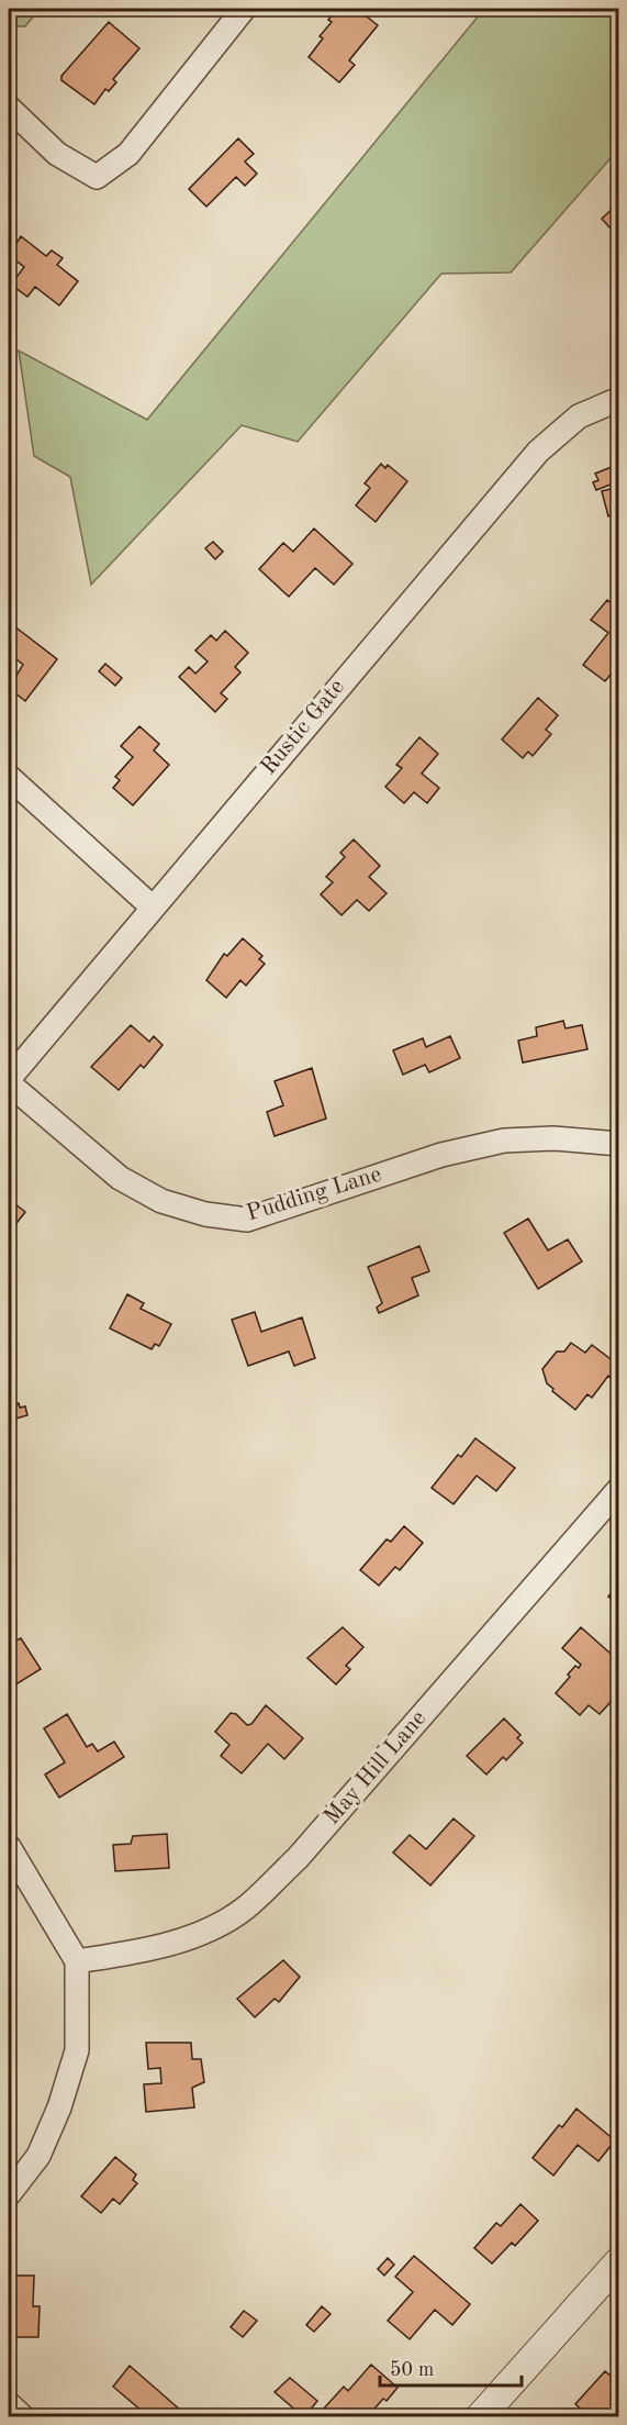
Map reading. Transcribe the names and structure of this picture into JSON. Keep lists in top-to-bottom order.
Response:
{
  "streets": {
    "street": ["Rustic Gate", "Pudding Lane", "May Hill Lane"]
  },
  "crossings": [
    ["Rustic Gate", "Pudding Lane"]
  ],
  "scale_bar": "50 m"
}
